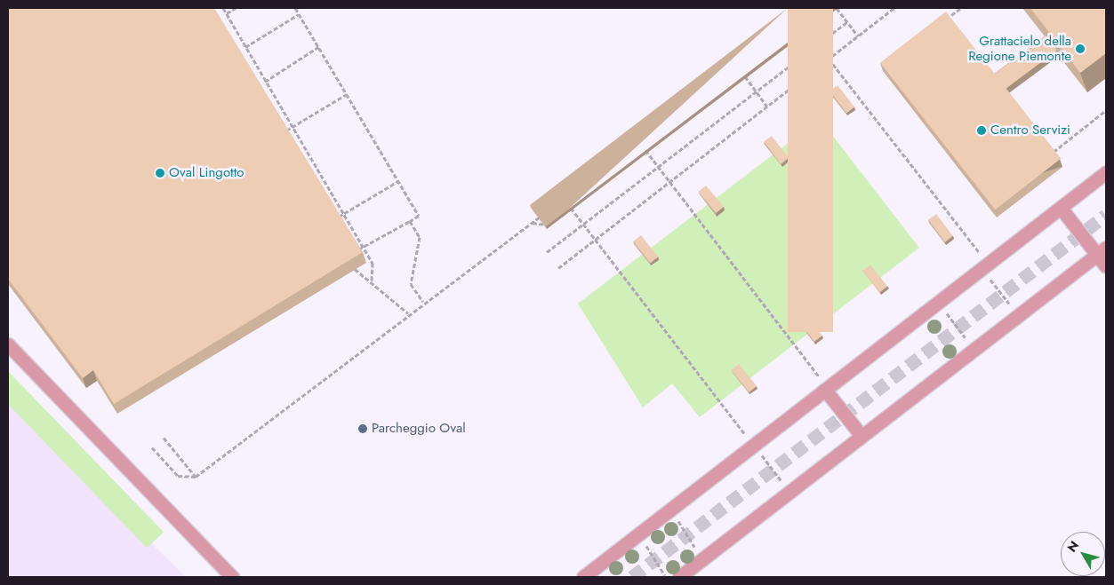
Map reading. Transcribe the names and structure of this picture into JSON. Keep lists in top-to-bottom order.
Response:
{
  "places": [
    "Grattacielo della Regione Piemonte",
    "Centro Servizi",
    "Oval Lingotto",
    "Parcheggio Oval"
  ],
  "north": "top left"
}
